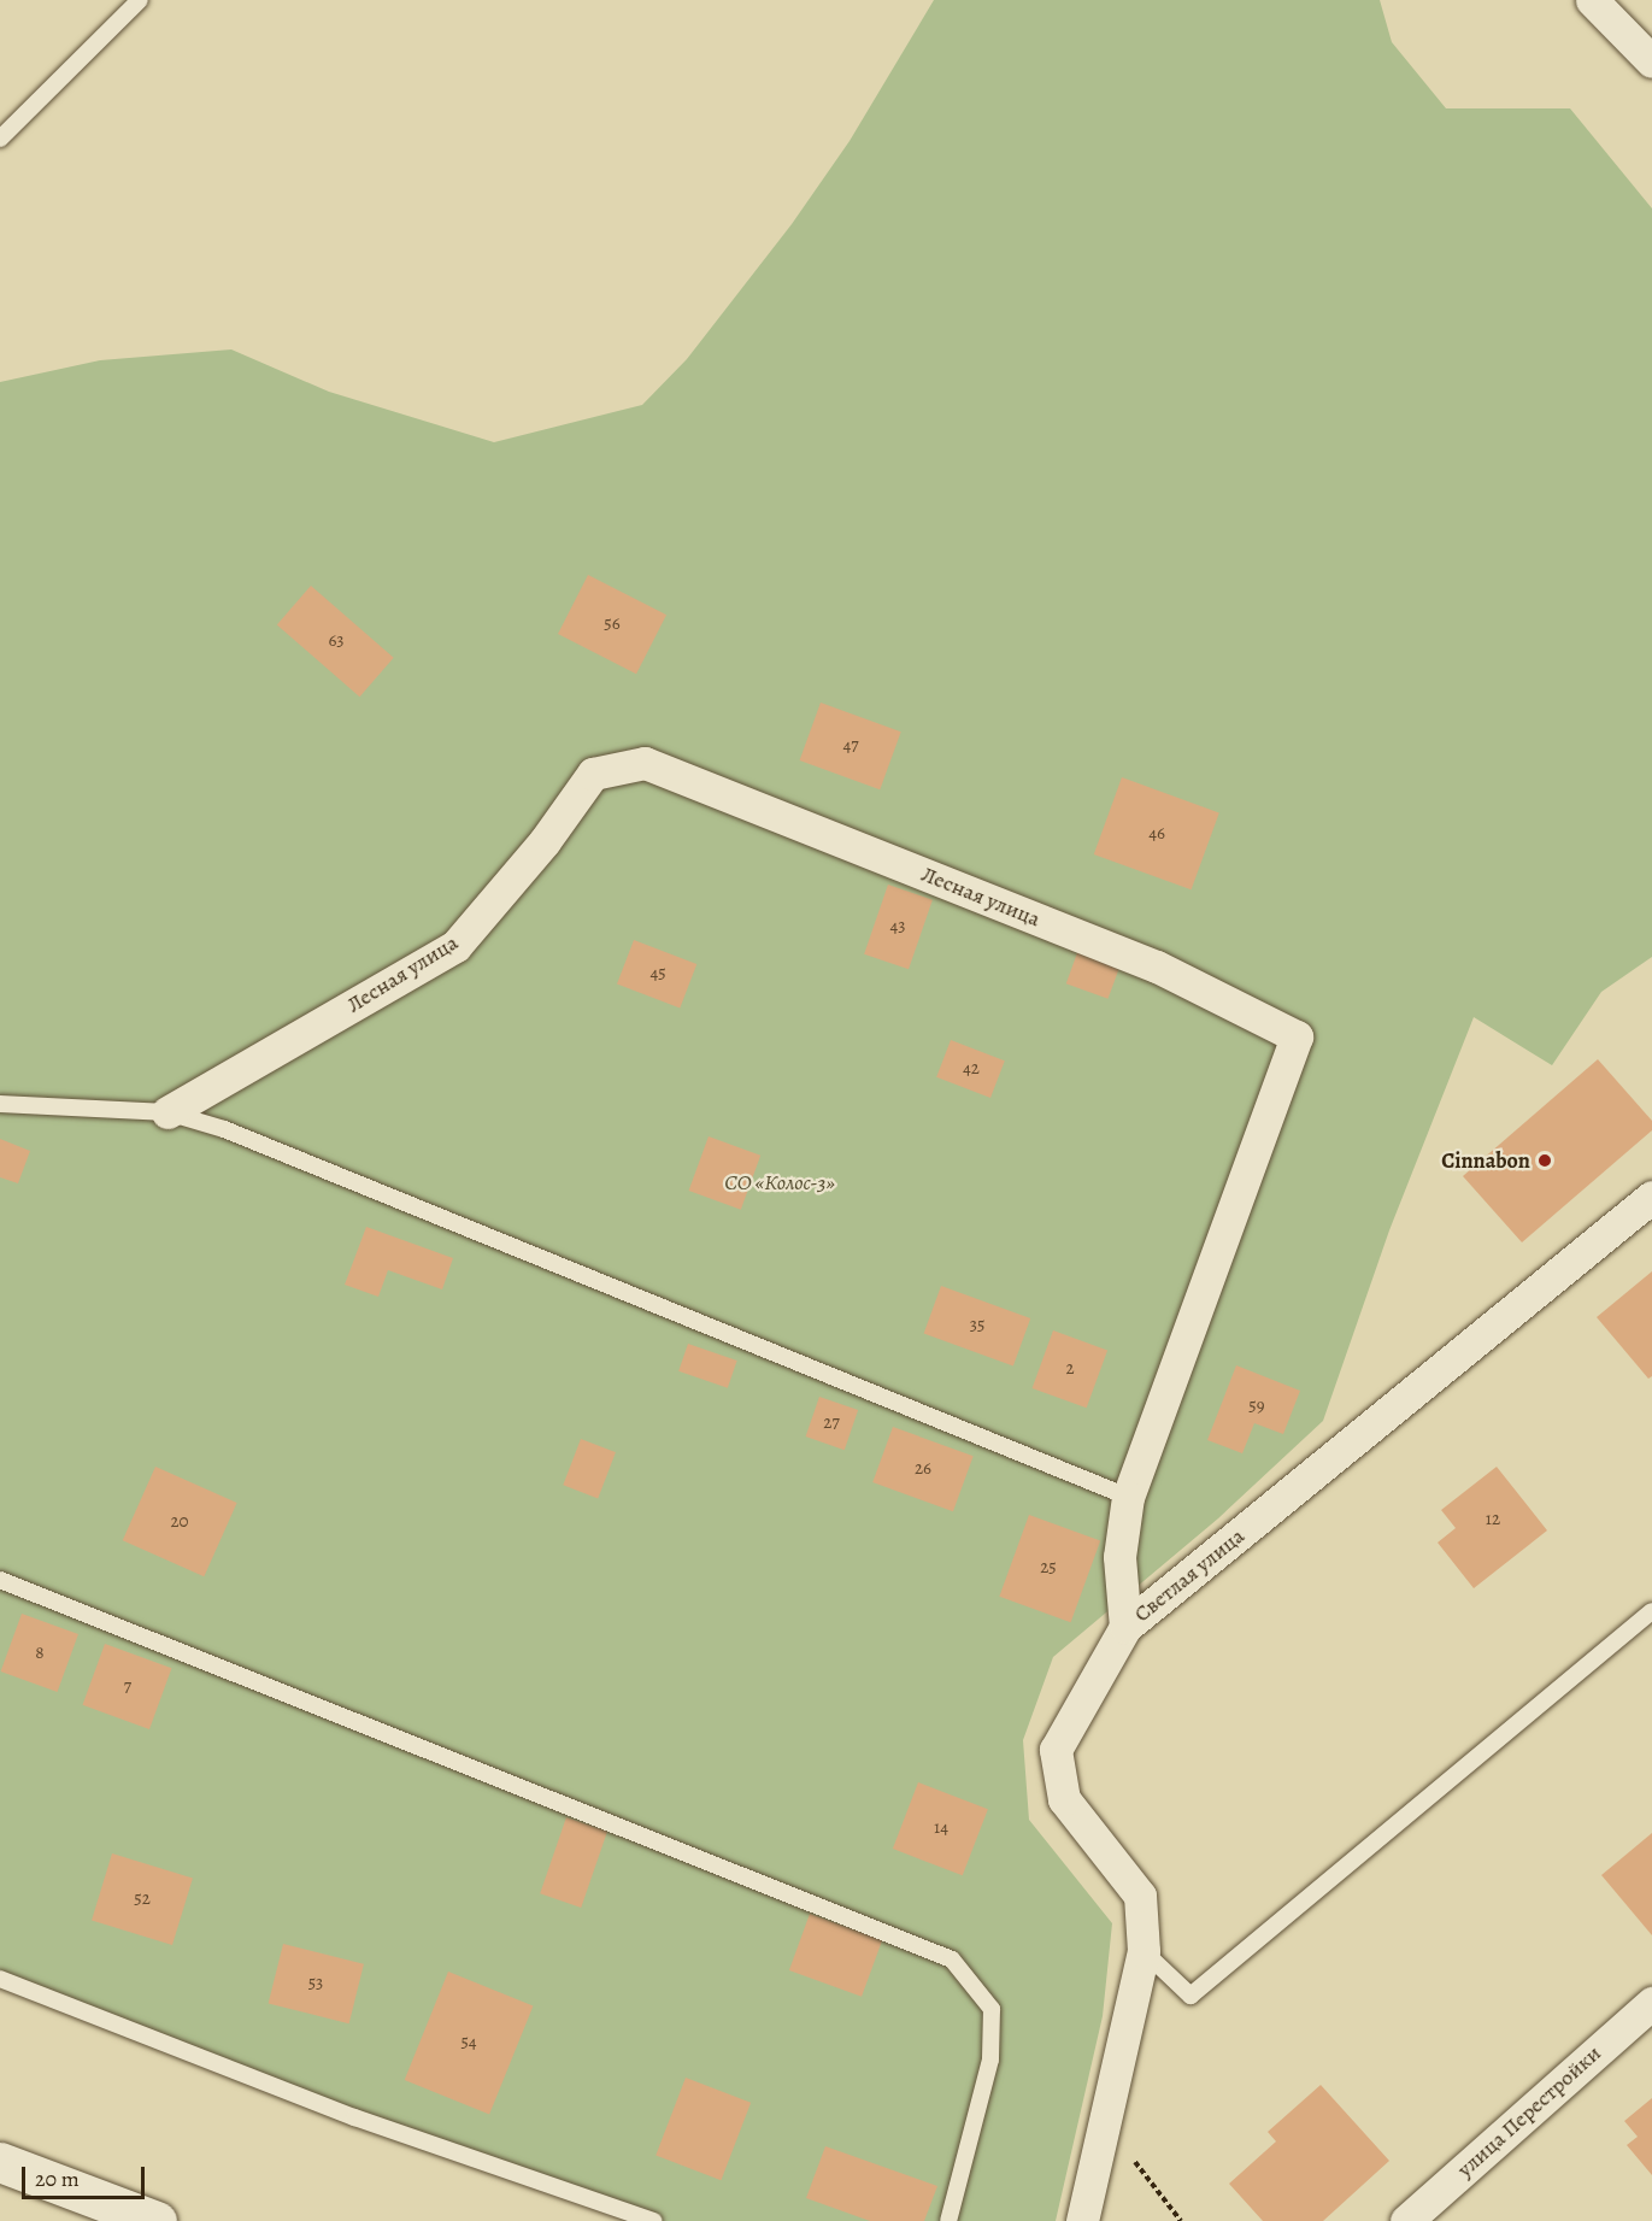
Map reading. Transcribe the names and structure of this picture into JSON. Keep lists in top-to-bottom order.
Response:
{
  "streets": {
    "street": ["Лесная улица", "Светлая улица", "улица Перестройки"]
  },
  "crossings": [
    ["Лесная улица", "Светлая улица"]
  ],
  "parks": ["СО «Колос-3»"],
  "places": ["Cinnabon"],
  "house_numbers": [
    "56",
    "63",
    "47",
    "46",
    "43",
    "45",
    "42",
    "35",
    "2",
    "59",
    "27",
    "26",
    "12",
    "20",
    "25",
    "8",
    "7",
    "14",
    "52",
    "53",
    "54"
  ],
  "scale_bar": "20 m"
}
